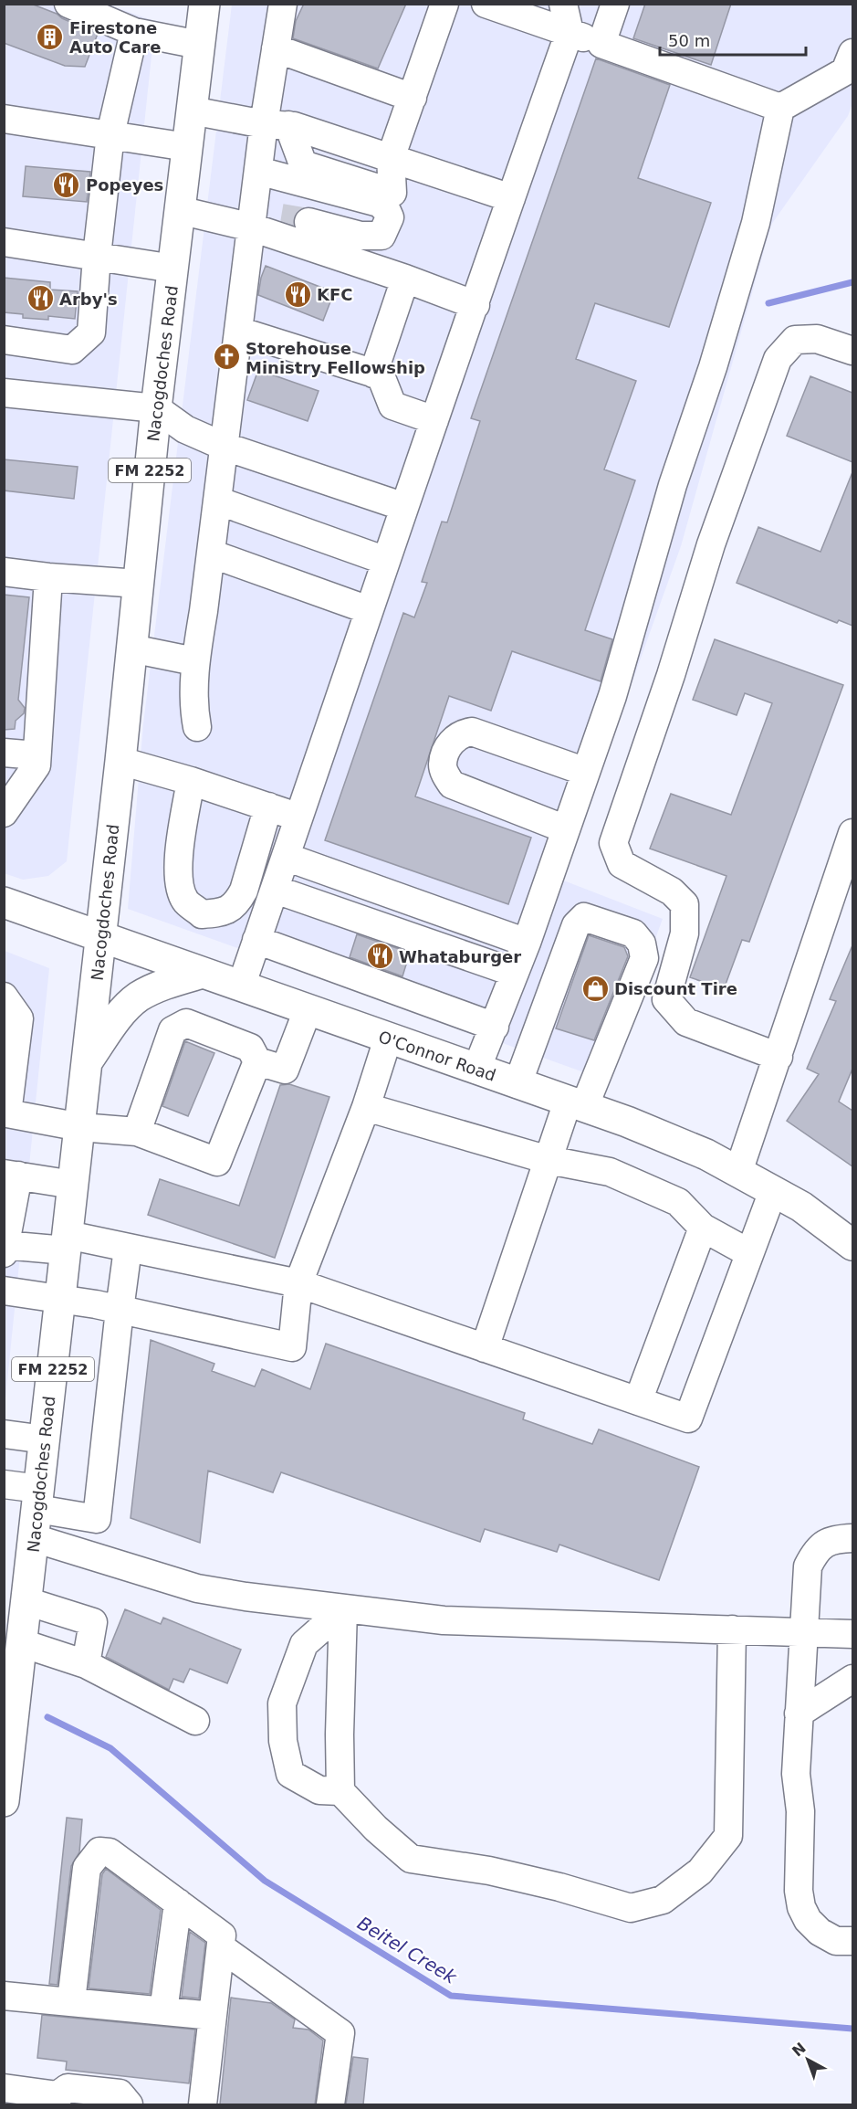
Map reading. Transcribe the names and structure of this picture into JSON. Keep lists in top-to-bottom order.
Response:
{
  "streets": {
    "main road": ["Nacogdoches Road", "FM 2252", "O'Connor Road"]
  },
  "crossings": [
    ["Nacogdoches Road", "O'Connor Road"]
  ],
  "water": ["Beitel Creek"],
  "places": {
    "building": ["Firestone Auto Care"],
    "restaurant": [
      "Popeyes",
      "KFC",
      "Arby's",
      "Whataburger"
    ],
    "church": ["Storehouse Ministry Fellowship"],
    "shop": ["Discount Tire"]
  },
  "scale_bar": "50 m",
  "north": "top left"
}
